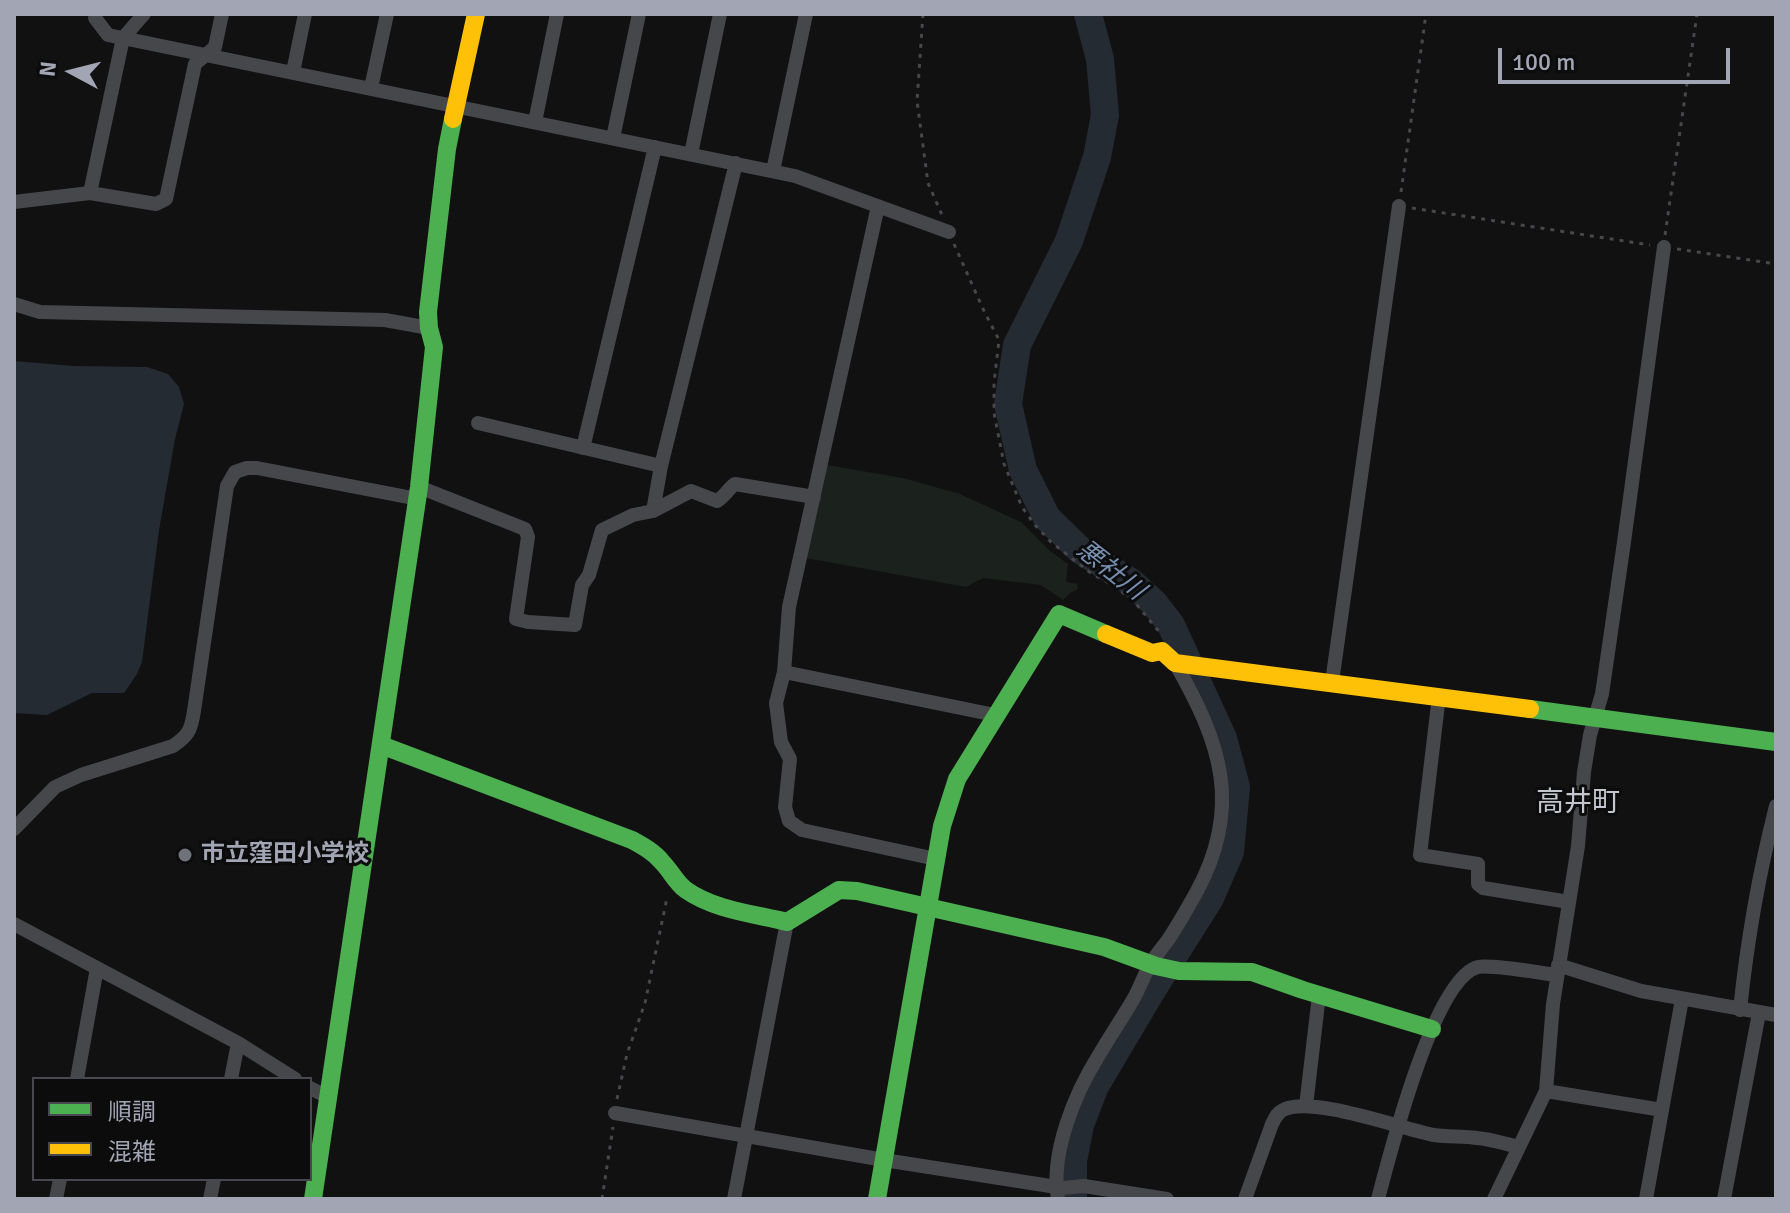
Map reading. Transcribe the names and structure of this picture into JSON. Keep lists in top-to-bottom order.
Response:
{
  "districts": ["高井町"],
  "water": ["悪社川"],
  "places": ["市立窪田小学校"],
  "legend": ["順調", "混雑"],
  "scale_bar": "100 m",
  "north": "left"
}
